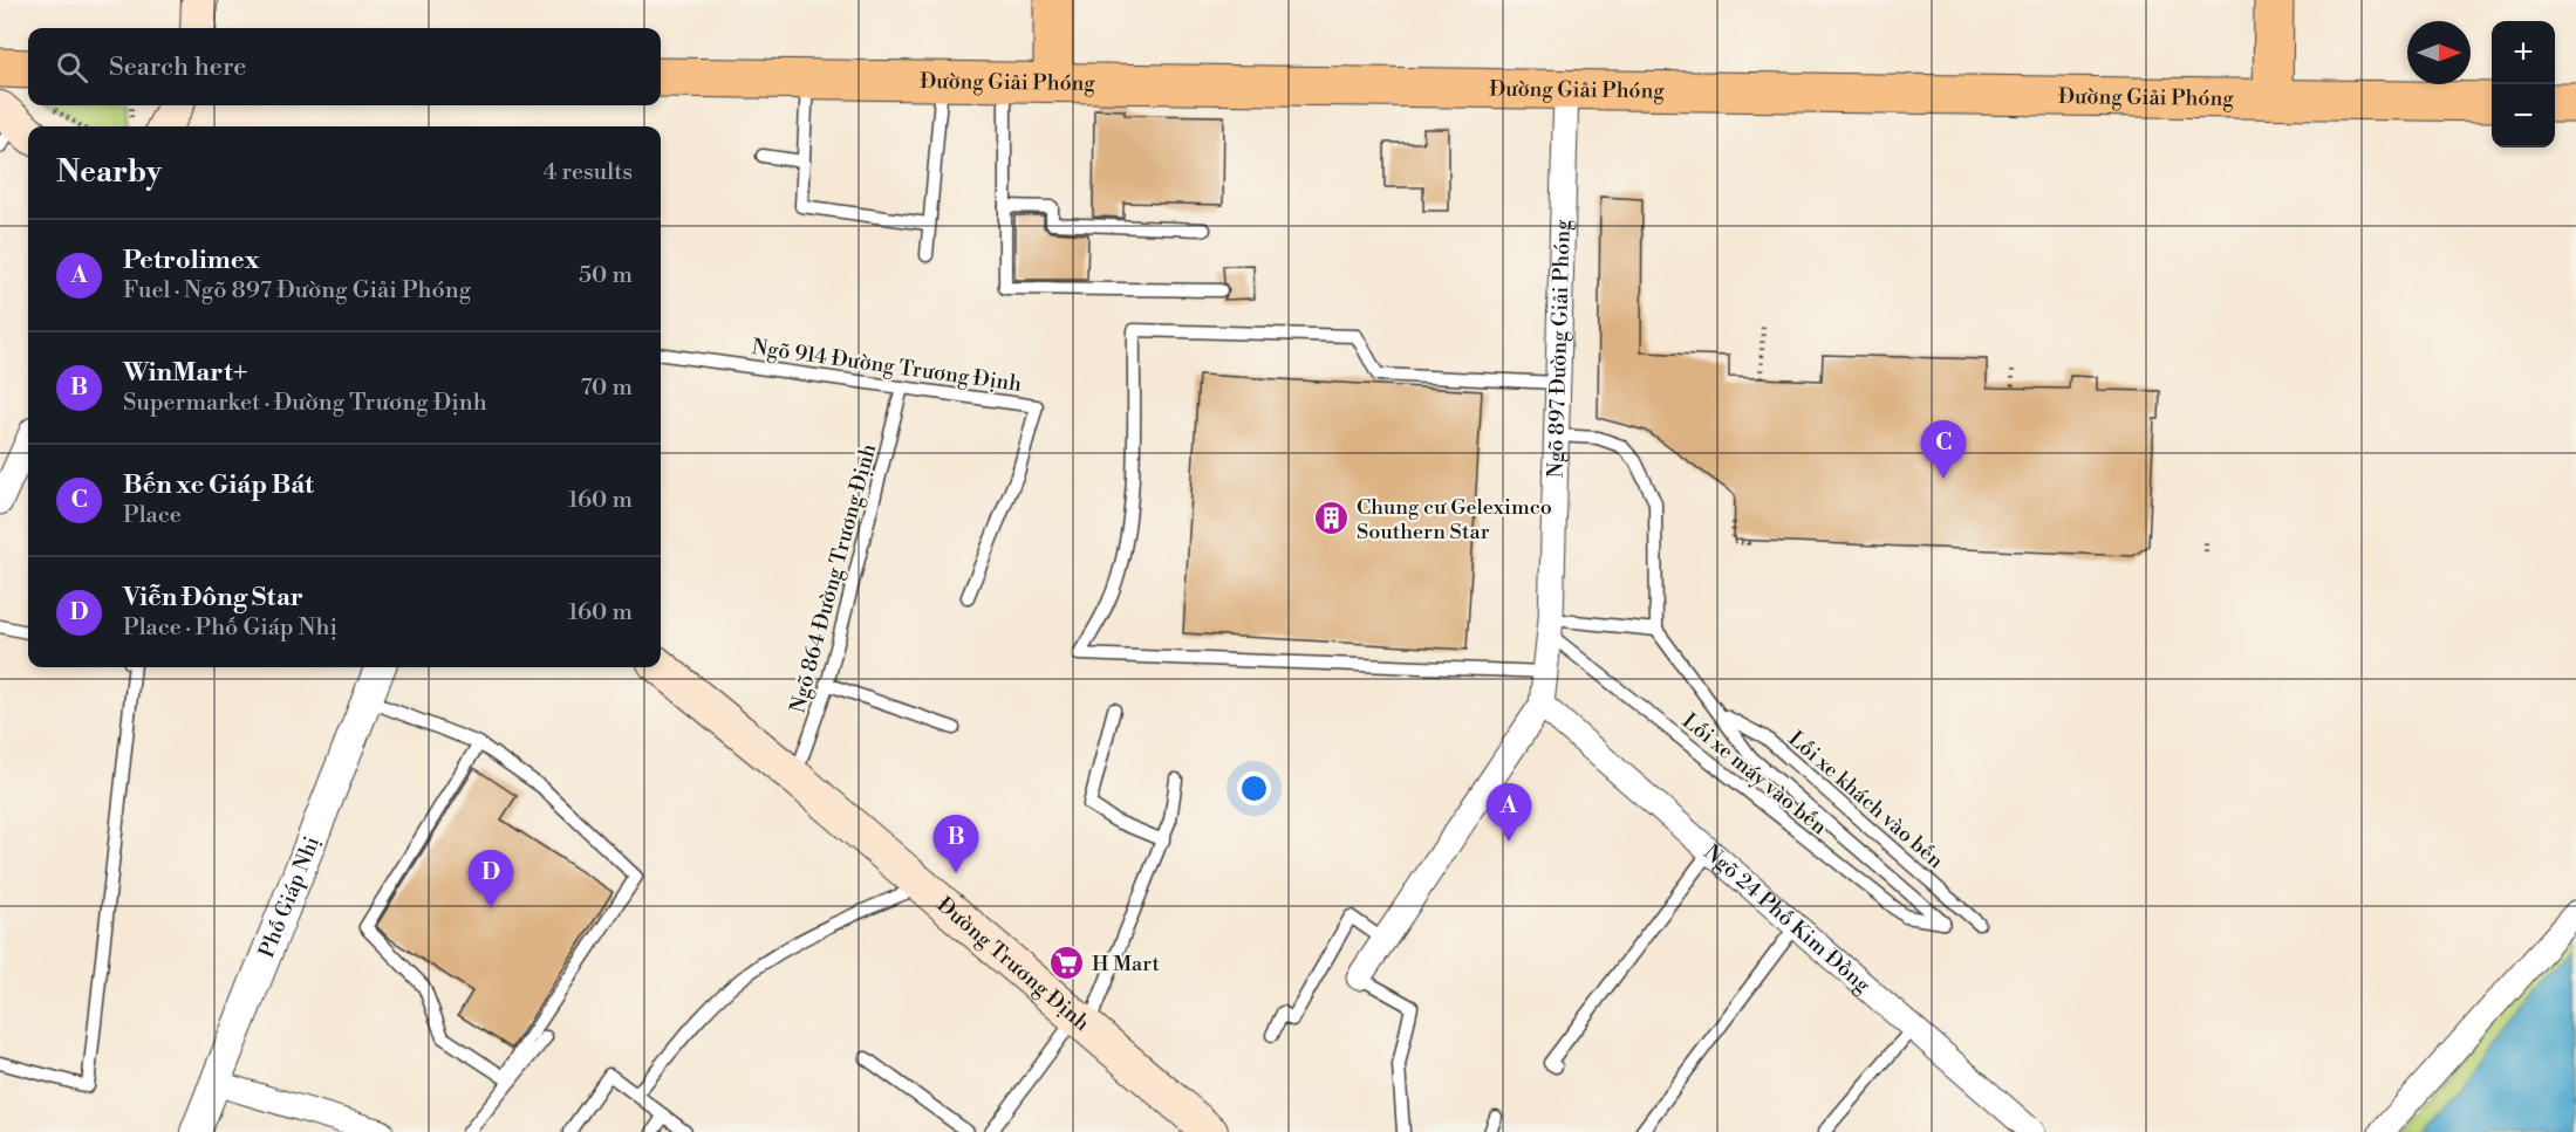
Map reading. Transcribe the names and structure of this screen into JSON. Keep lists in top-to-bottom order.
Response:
{
  "streets": {
    "main road": ["Đường Giải Phóng", "Đường Trương Định"],
    "street": ["Ngõ 897 Đường Giải Phóng", "Phố Giáp Nhị", "Ngõ 24 Phố Kim Đồng"],
    "lane": [
      "Ngõ 914 Đường Trương Định",
      "Ngõ 864 Đường Trương Định",
      "Lối xe máy vào bến",
      "Lối xe khách vào bến"
    ]
  },
  "crossings": [
    ["Đường Giải Phóng", "Ngõ 897 Đường Giải Phóng"],
    ["Ngõ 897 Đường Giải Phóng", "Lối xe máy vào bến"],
    ["Ngõ 897 Đường Giải Phóng", "Ngõ 24 Phố Kim Đồng"],
    ["Ngõ 914 Đường Trương Định", "Ngõ 864 Đường Trương Định"],
    ["Ngõ 864 Đường Trương Định", "Đường Trương Định"],
    ["Lối xe máy vào bến", "Lối xe khách vào bến"]
  ],
  "places": {
    "building": ["Chung cư Geleximco Southern Star"],
    "supermarket": ["H Mart"]
  },
  "north": "right",
  "page": {
    "map_buttons": ["+", "−"],
    "search": "Search here",
    "heading": ["Nearby", "4 results"],
    "list": [
      {
        "mark": "A",
        "name": "Petrolimex",
        "note": "Fuel · Ngõ 897 Đường Giải Phóng",
        "value": "50 m"
      },
      {
        "mark": "B",
        "name": "WinMart+",
        "note": "Supermarket · Đường Trương Định",
        "value": "70 m"
      },
      {
        "mark": "C",
        "name": "Bến xe Giáp Bát",
        "note": "Place",
        "value": "160 m"
      },
      {
        "mark": "D",
        "name": "Viễn Đông Star",
        "note": "Place · Phố Giáp Nhị",
        "value": "160 m"
      }
    ],
    "pins": [
      "C",
      "A",
      "B",
      "D"
    ]
  }
}
